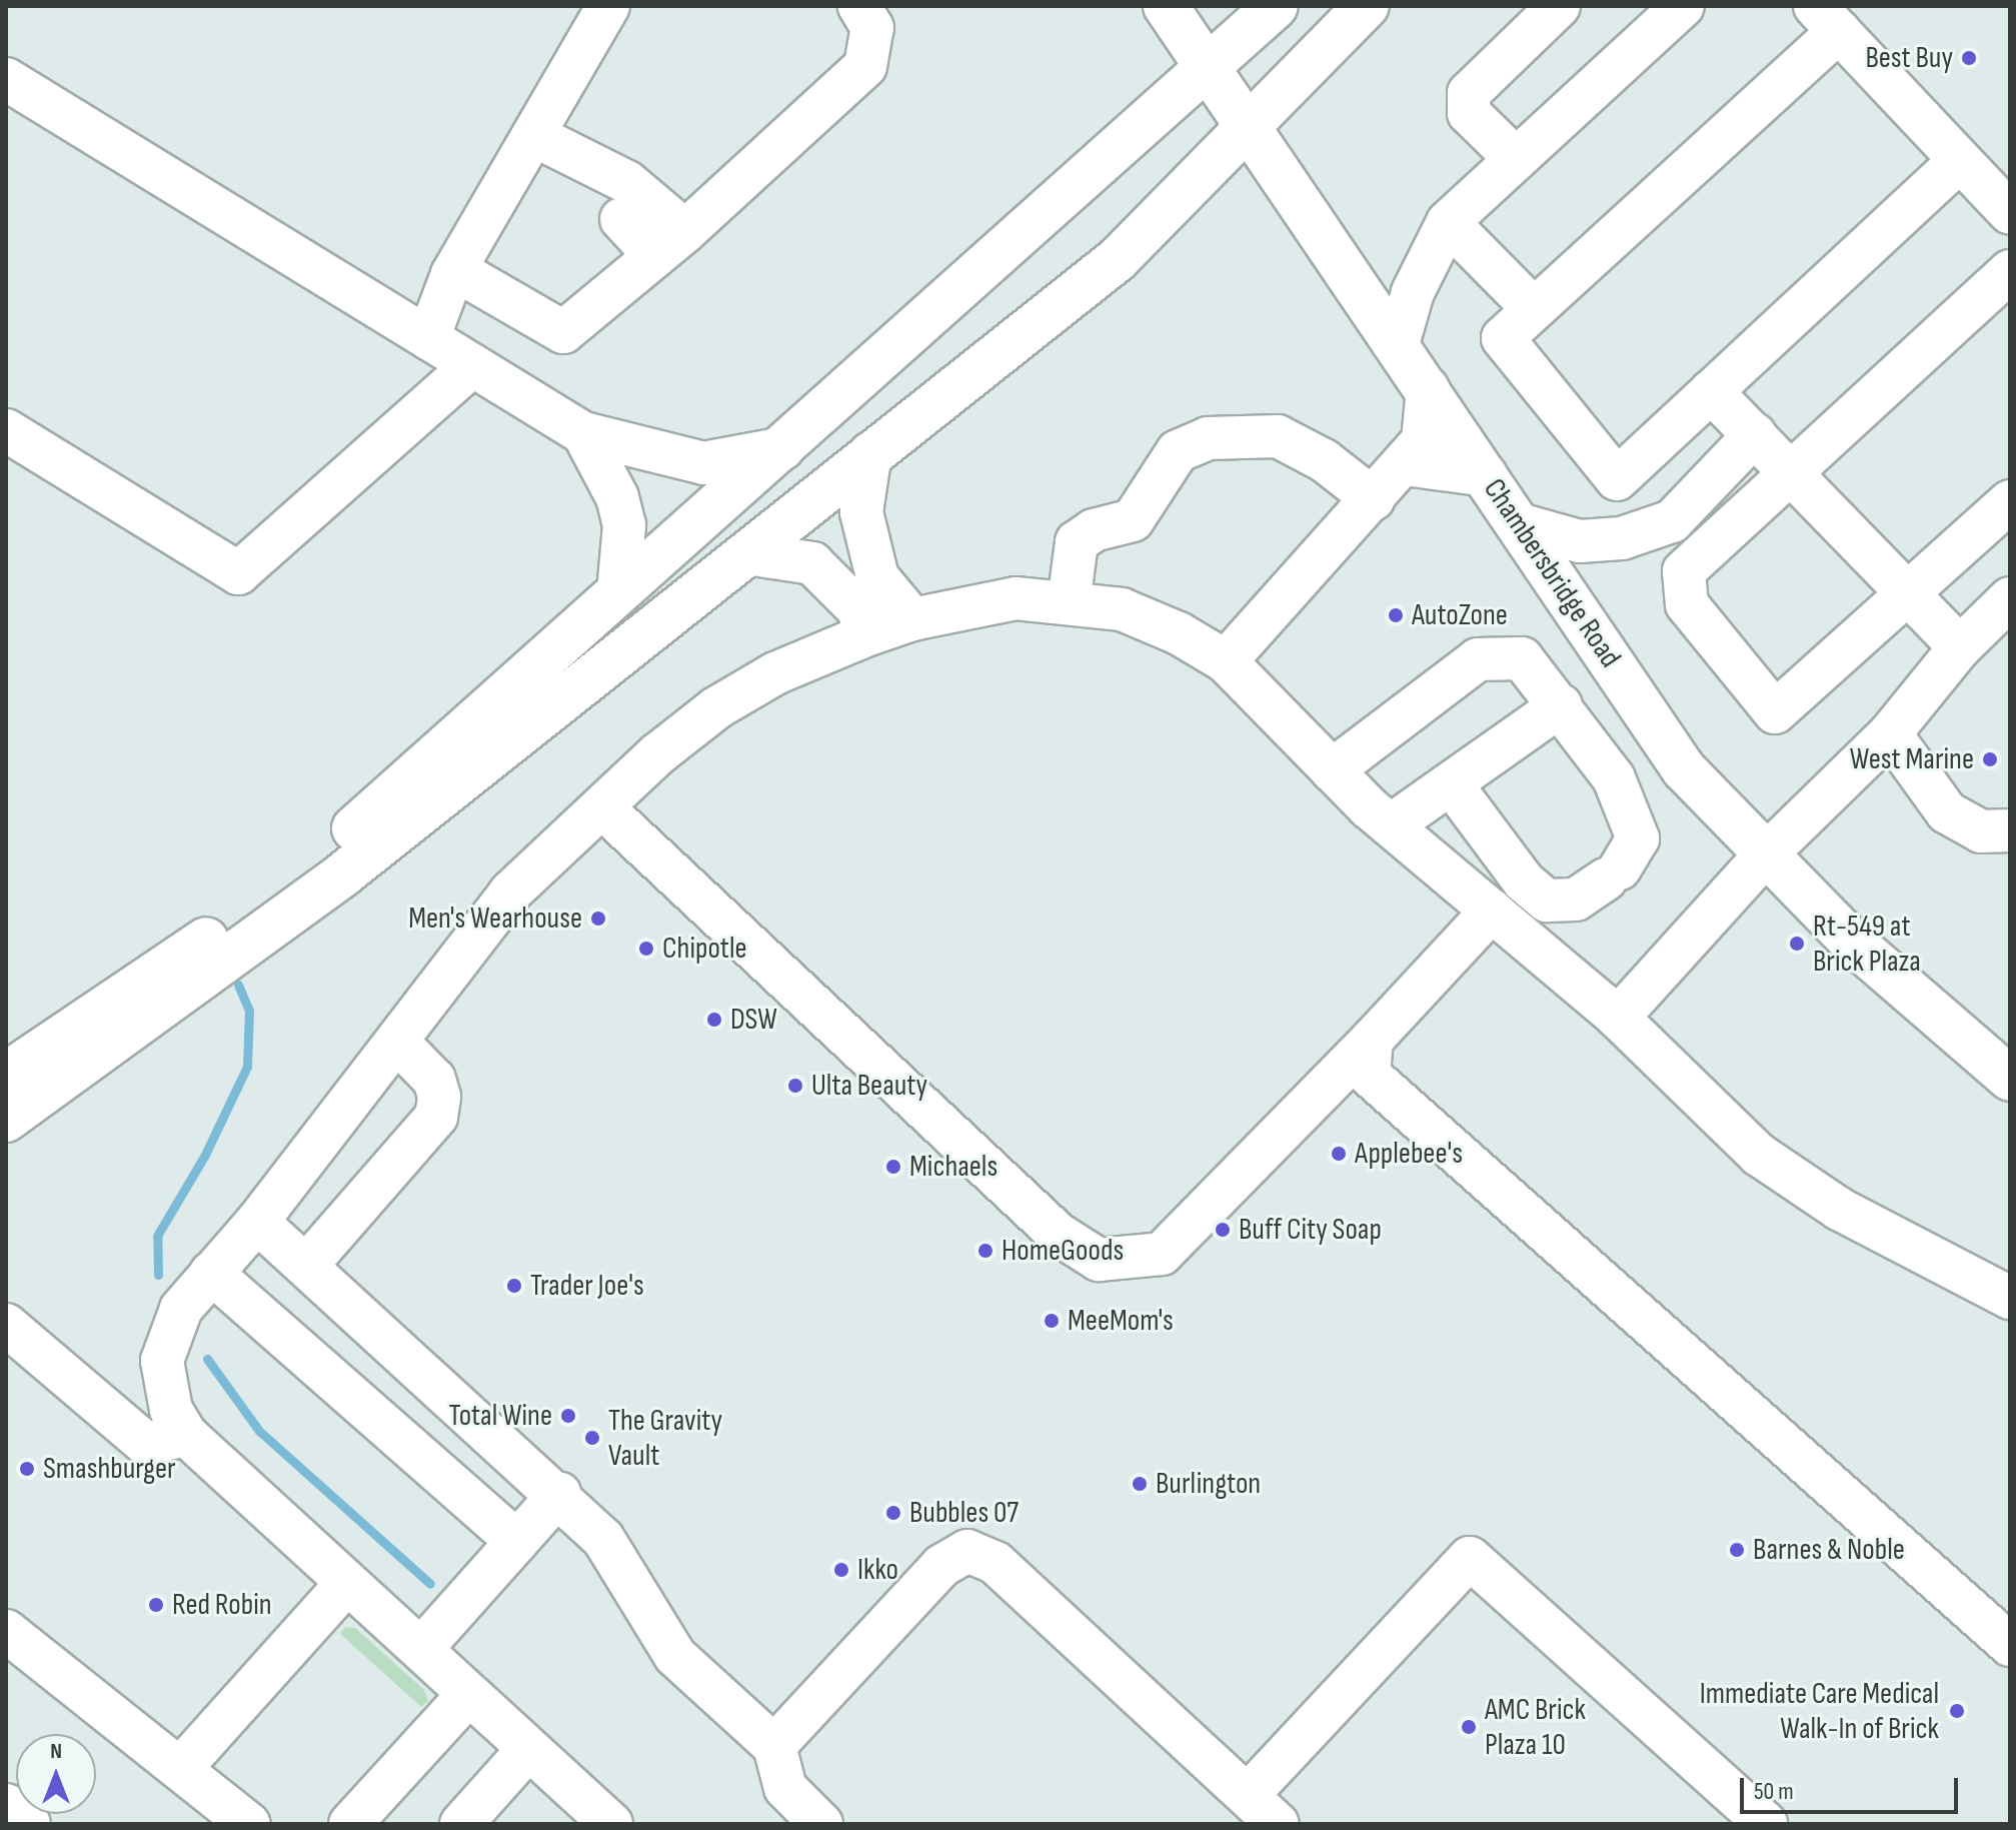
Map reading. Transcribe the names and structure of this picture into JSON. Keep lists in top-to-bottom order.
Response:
{
  "streets": {
    "main road": ["Chambersbridge Road"]
  },
  "places": [
    "Best Buy",
    "AutoZone",
    "West Marine",
    "Men's Wearhouse",
    "Rt-549 at Brick Plaza",
    "Chipotle",
    "DSW",
    "Ulta Beauty",
    "Applebee's",
    "Michaels",
    "Buff City Soap",
    "HomeGoods",
    "Trader Joe's",
    "MeeMom's",
    "Total Wine",
    "The Gravity Vault",
    "Smashburger",
    "Burlington",
    "Bubbles 07",
    "Barnes & Noble",
    "Ikko",
    "Red Robin",
    "Immediate Care Medical Walk-In of Brick",
    "AMC Brick Plaza 10"
  ],
  "scale_bar": "50 m",
  "north": "top"
}
